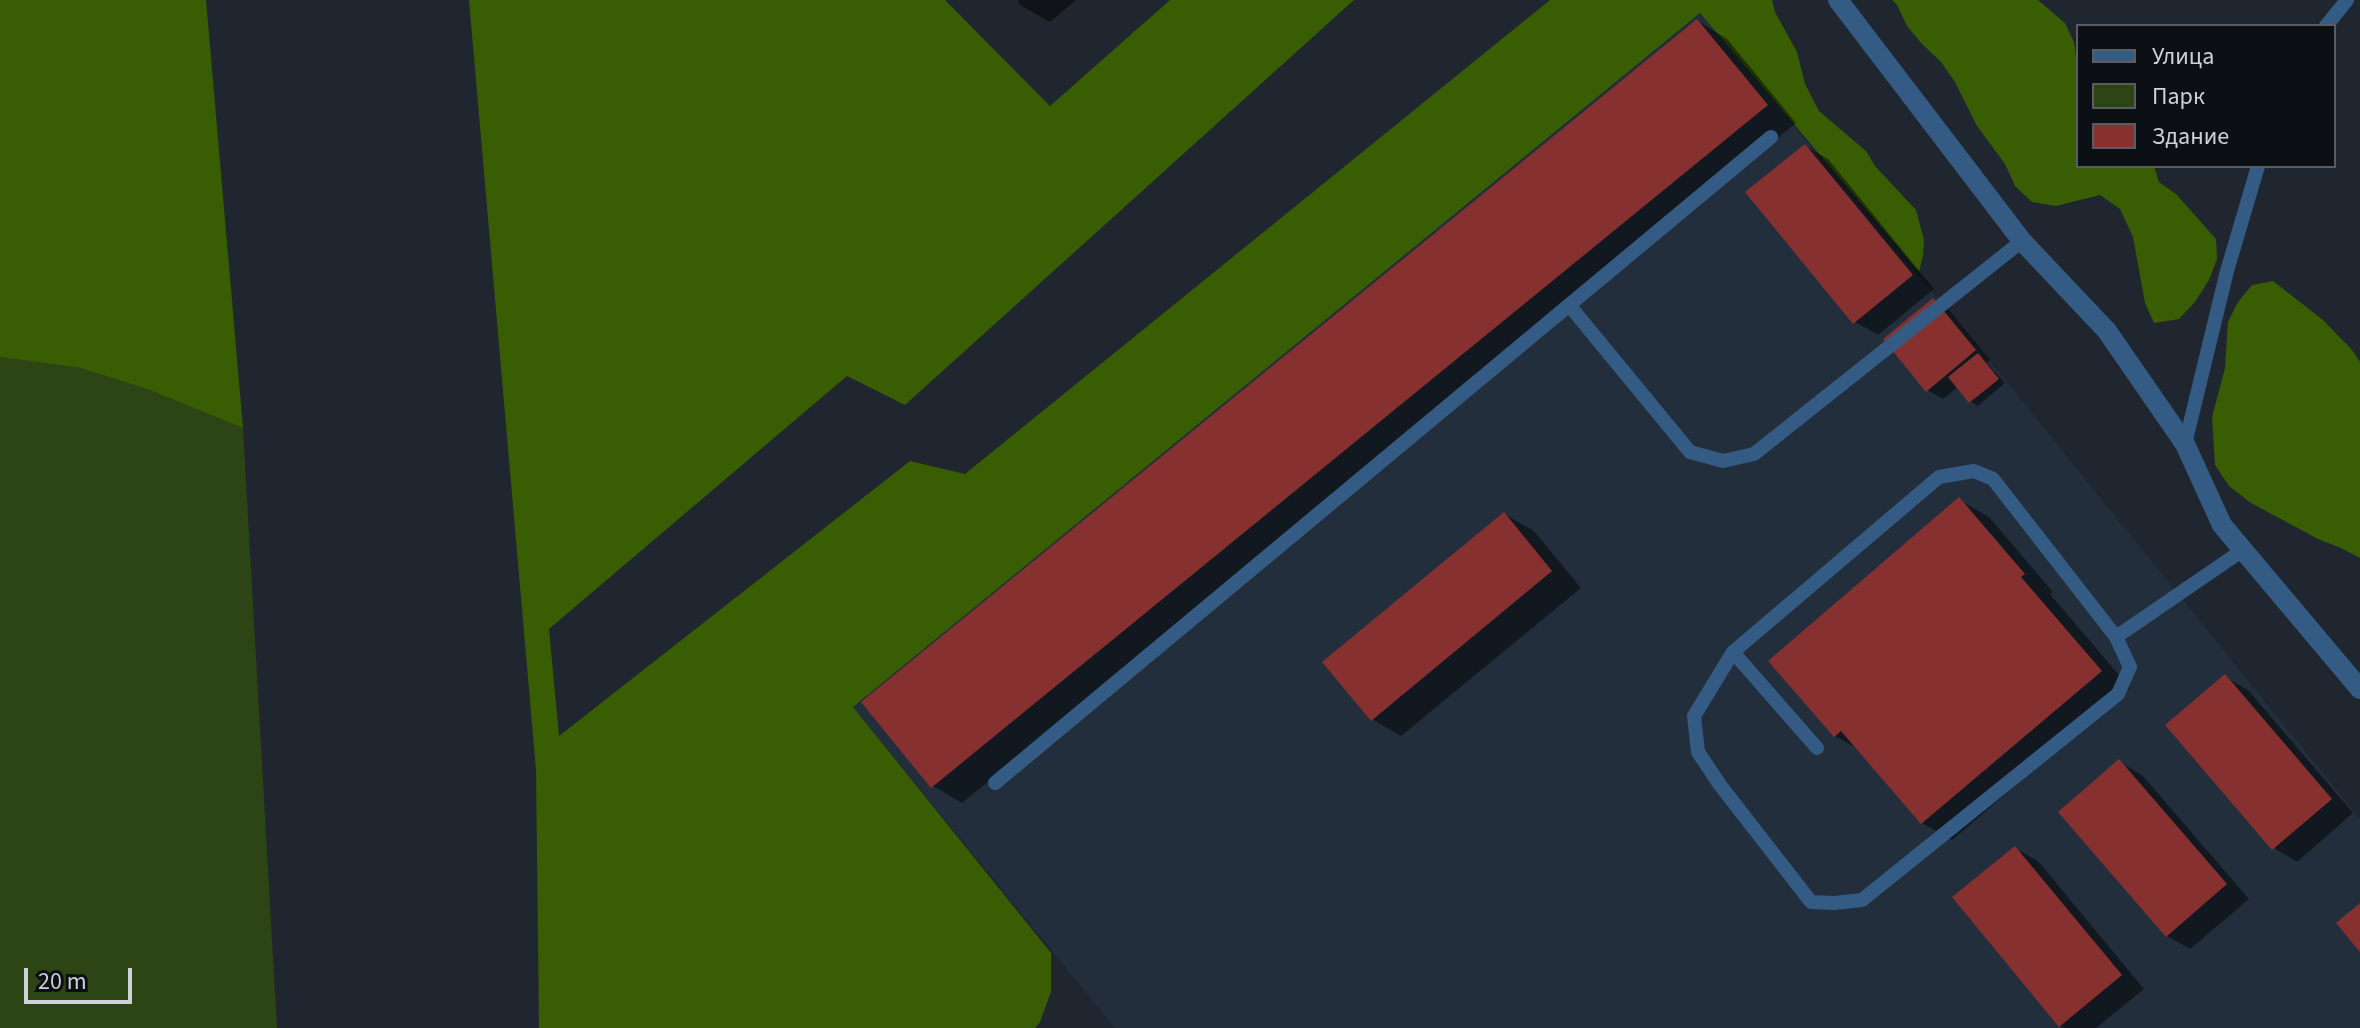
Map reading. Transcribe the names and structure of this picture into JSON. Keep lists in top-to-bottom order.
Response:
{
  "legend": ["Улица", "Парк", "Здание"],
  "scale_bar": "20 m"
}
